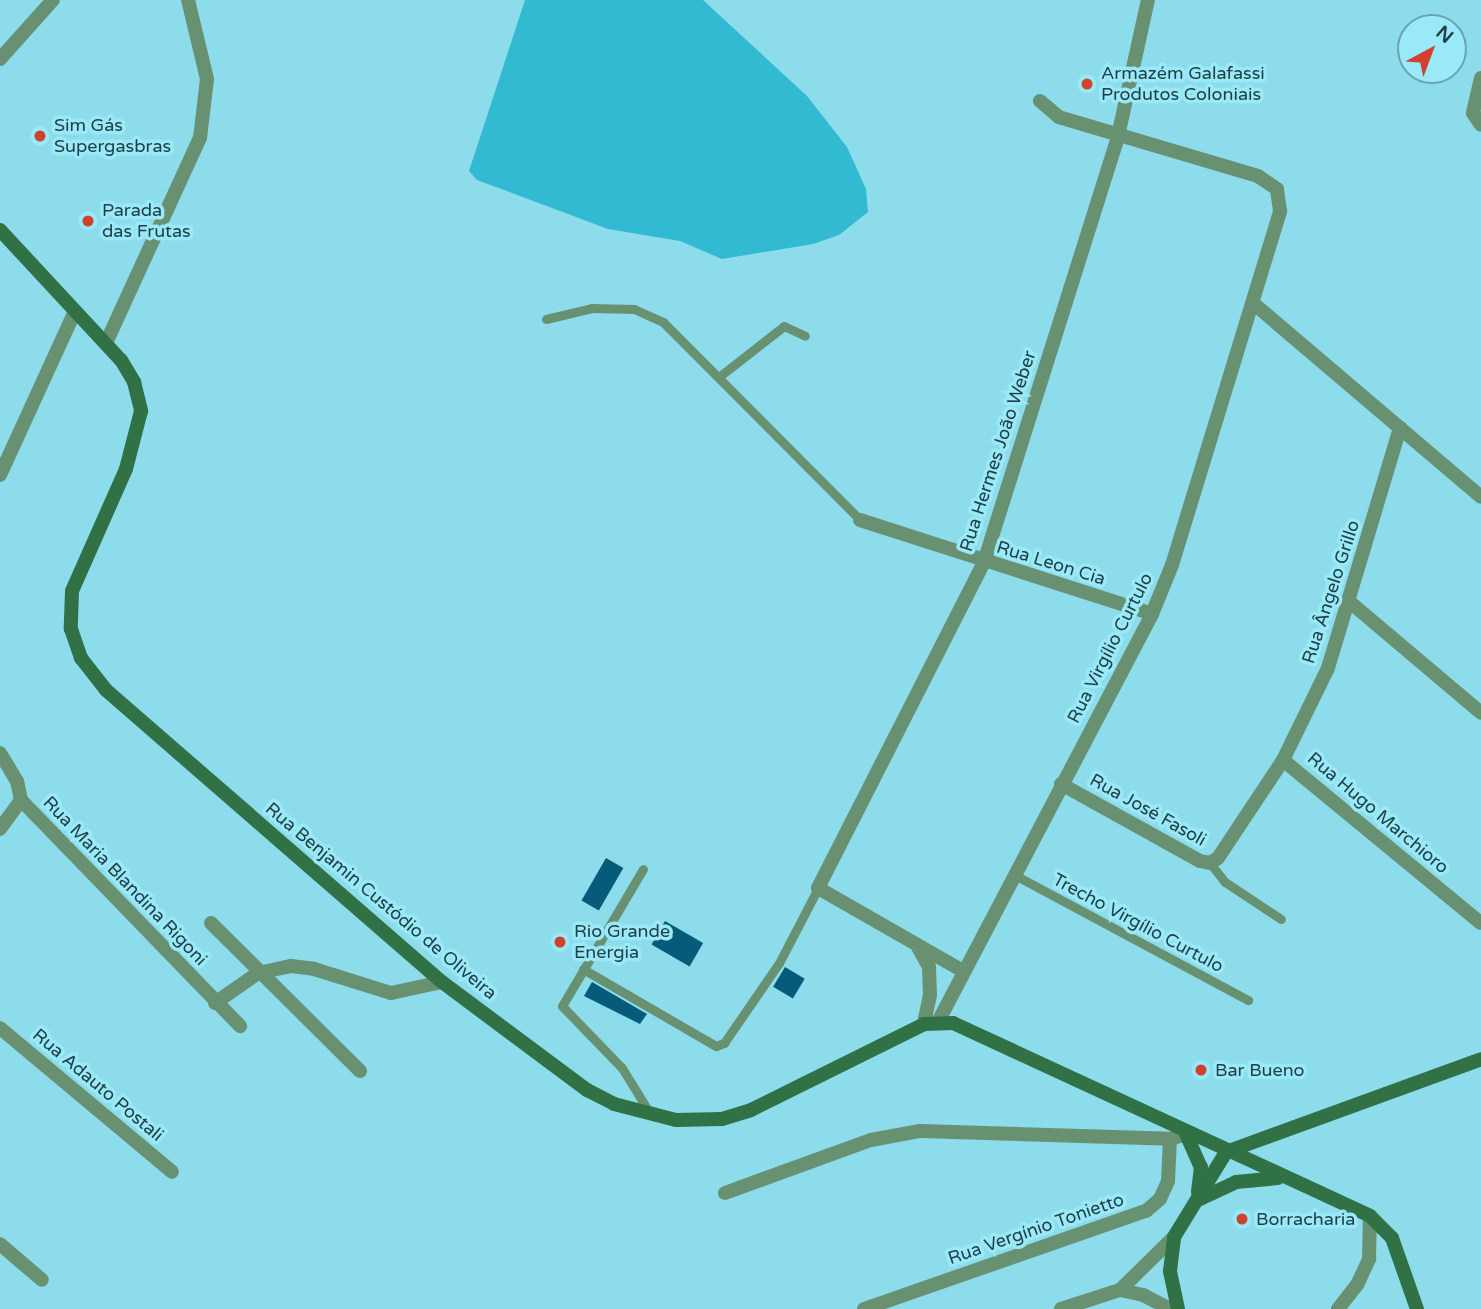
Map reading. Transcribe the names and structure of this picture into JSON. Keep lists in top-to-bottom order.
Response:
{
  "streets": {
    "main road": ["Rua Benjamin Custódio de Oliveira"],
    "street": [
      "Rua Hermes João Weber",
      "Rua Leon Cia",
      "Rua Ângelo Grillo",
      "Rua Virgílio Curtulo",
      "Rua José Fasoli",
      "Rua Hugo Marchioro",
      "Rua Maria Blandina Rigoni",
      "Rua Adauto Postali",
      "Rua Vergínio Tonietto"
    ],
    "lane": ["Trecho Virgílio Curtulo"]
  },
  "crossings": [
    ["Rua Hermes João Weber", "Rua Leon Cia"],
    ["Rua Hermes João Weber", "Rua Virgílio Curtulo"],
    ["Rua Leon Cia", "Rua Virgílio Curtulo"],
    ["Rua Ângelo Grillo", "Rua José Fasoli"],
    ["Rua Ângelo Grillo", "Rua Hugo Marchioro"],
    ["Rua Virgílio Curtulo", "Rua José Fasoli"],
    ["Rua Virgílio Curtulo", "Rua Benjamin Custódio de Oliveira"],
    ["Rua Virgílio Curtulo", "Trecho Virgílio Curtulo"]
  ],
  "places": [
    "Armazém Galafassi Produtos Coloniais",
    "Sim Gás Supergasbras",
    "Parada das Frutas",
    "Rio Grande Energia",
    "Bar Bueno",
    "Borracharia"
  ],
  "north": "top right"
}
